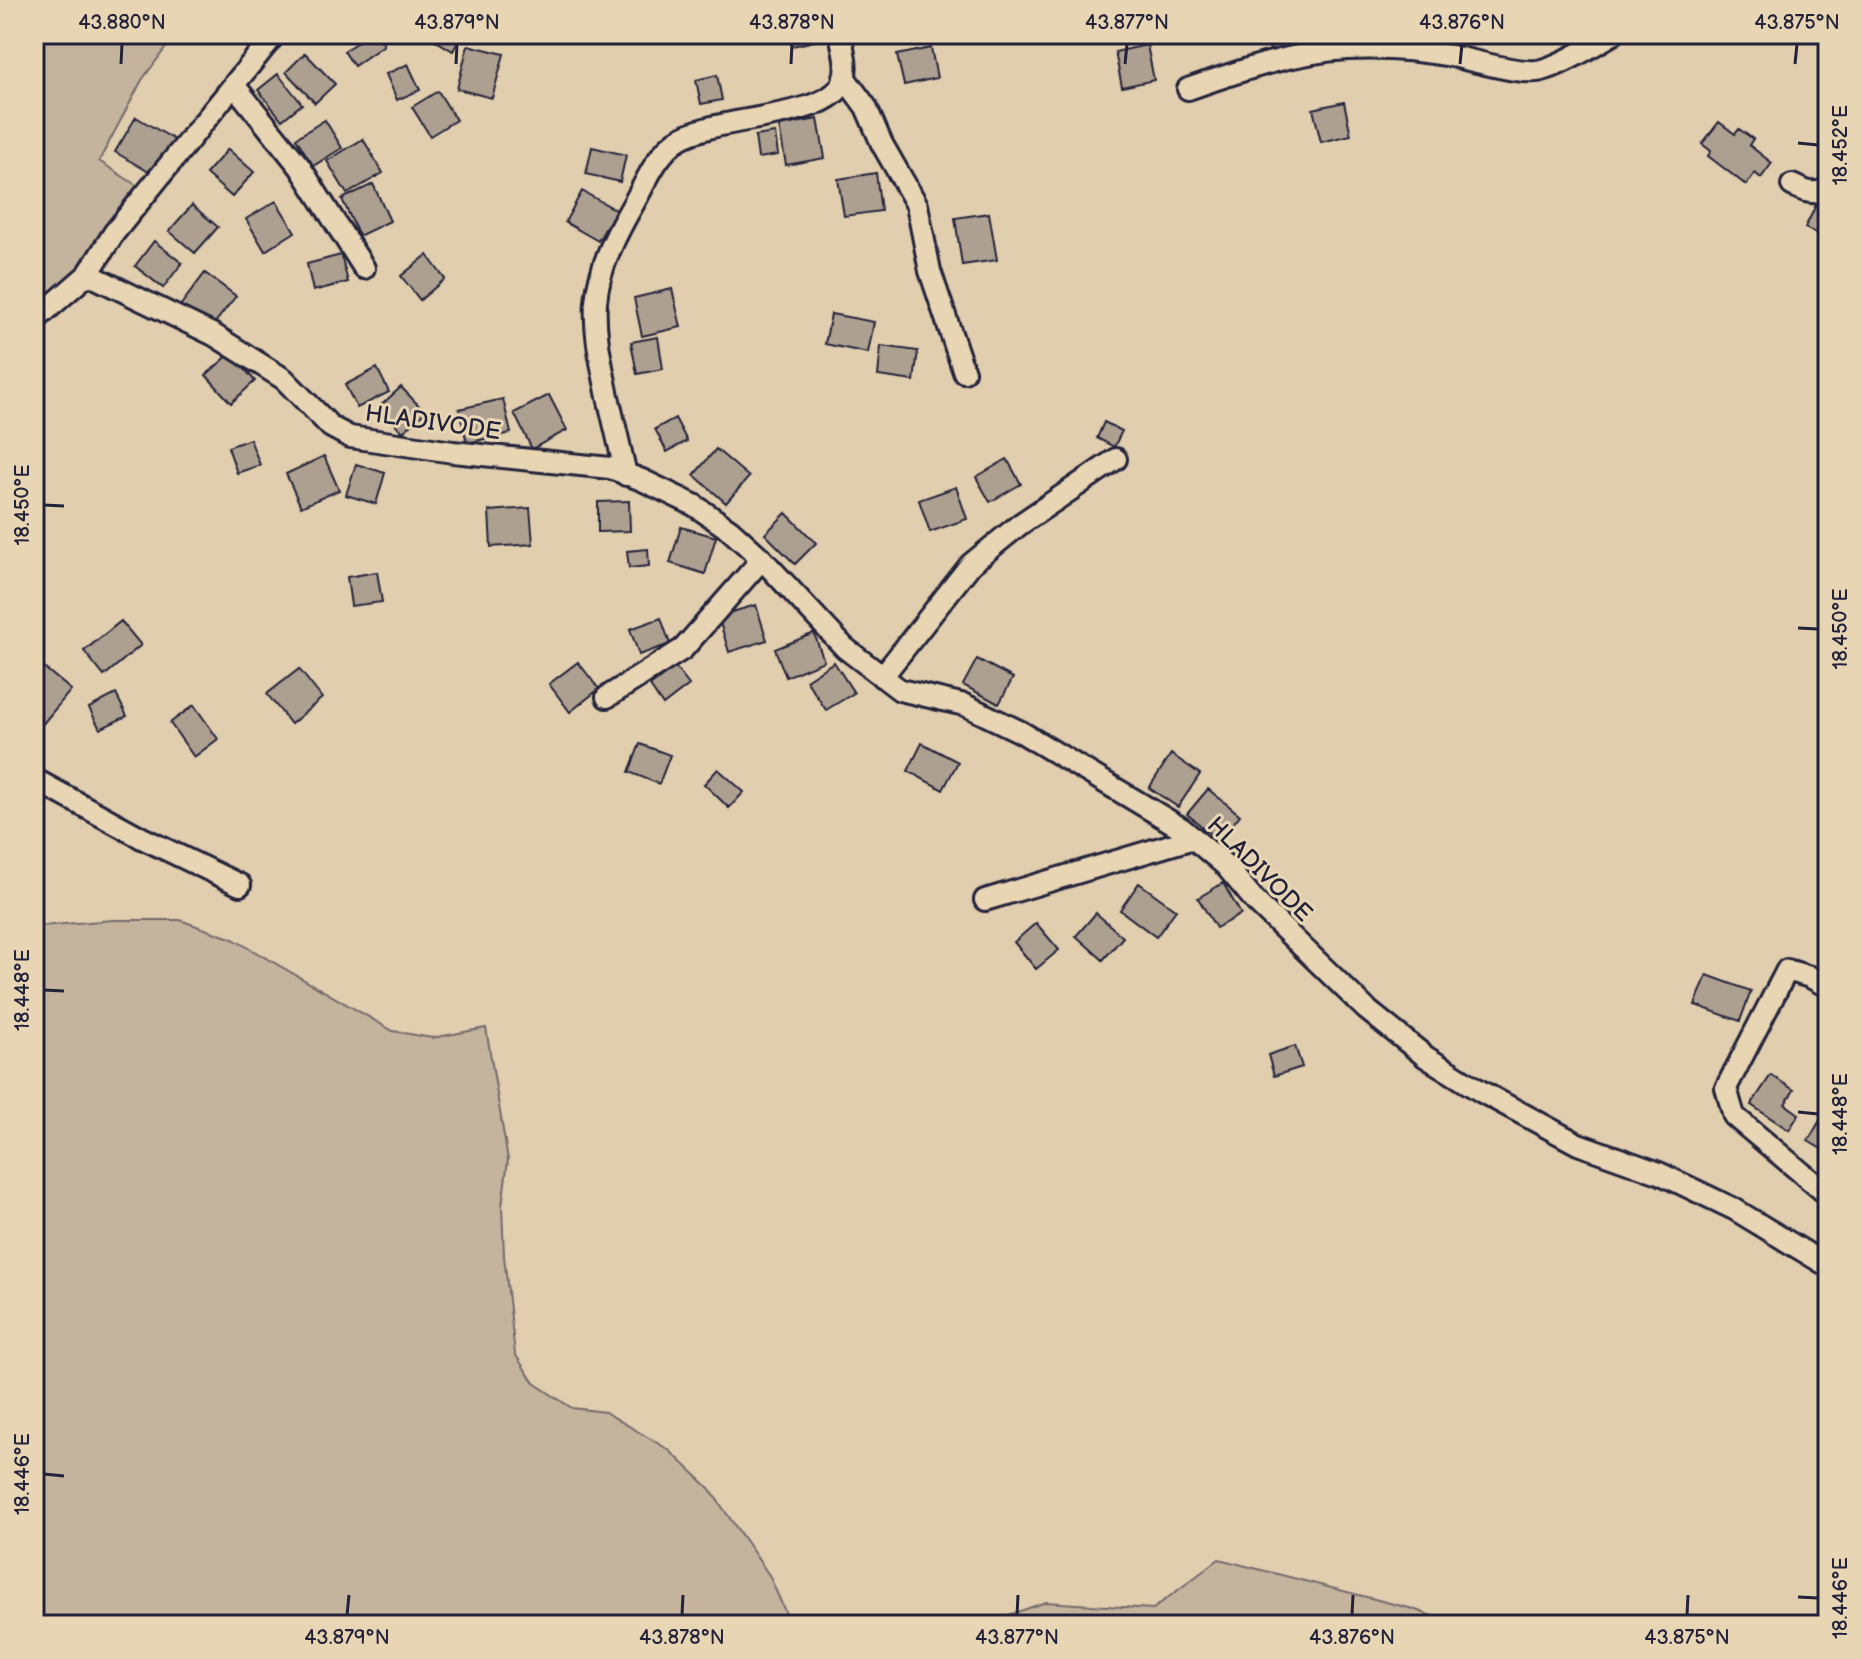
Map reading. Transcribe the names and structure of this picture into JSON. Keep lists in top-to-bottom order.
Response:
{
  "streets": {
    "street": ["HLADIVODE"]
  },
  "coordinates": [
    "43.880°N",
    "43.879°N",
    "43.878°N",
    "43.877°N",
    "43.876°N",
    "43.875°N",
    "18.452°E",
    "18.450°E",
    "18.448°E",
    "18.446°E"
  ]
}
